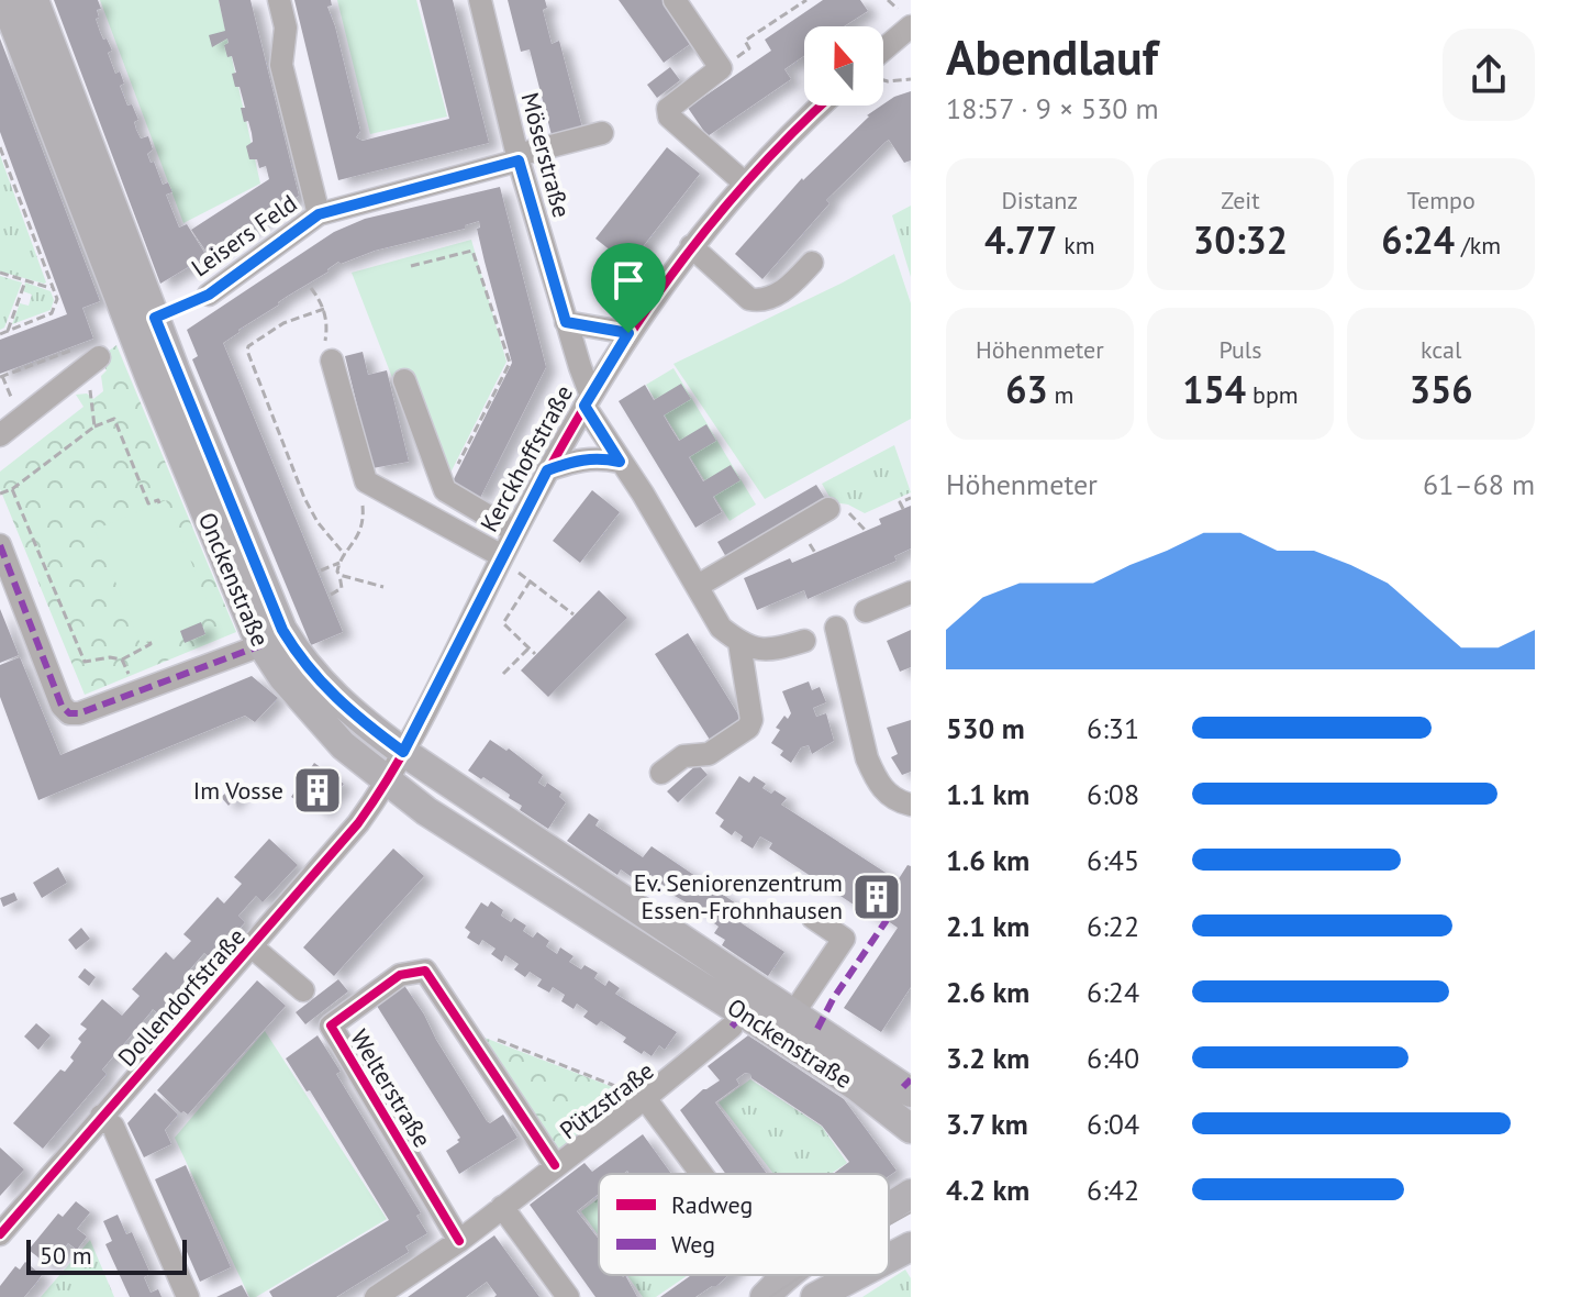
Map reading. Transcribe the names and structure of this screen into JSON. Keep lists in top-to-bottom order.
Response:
{
  "streets": {
    "main road": ["Onckenstraße"],
    "street": [
      "Möserstraße",
      "Leisers Feld",
      "Kerckhoffstraße",
      "Dollendorfstraße",
      "Welterstraße",
      "Pützstraße"
    ]
  },
  "crossings": [
    ["Möserstraße", "Leisers Feld"],
    ["Möserstraße", "Kerckhoffstraße"],
    ["Kerckhoffstraße", "Onckenstraße"],
    ["Kerckhoffstraße", "Dollendorfstraße"],
    ["Onckenstraße", "Dollendorfstraße"],
    ["Welterstraße", "Pützstraße"]
  ],
  "places": {
    "building": ["Im Vosse", "Ev. Seniorenzentrum Essen-Frohnhausen"]
  },
  "legend": ["Radweg", "Weg"],
  "scale_bar": "50 m",
  "north": "top",
  "page": {
    "heading": ["Abendlauf", "18:57 · 9 × 530 m"],
    "stats": [
      ["Distanz", "4.77 km"],
      ["Zeit", "30:32"],
      ["Tempo", "6:24 /km"],
      ["Höhenmeter", "63 m"],
      ["Puls", "154 bpm"],
      ["kcal", "356"]
    ],
    "chart": ["Höhenmeter", "61–68 m"],
    "list": [
      {
        "name": "530 m",
        "note": "6:31"
      },
      {
        "name": "1.1 km",
        "note": "6:08"
      },
      {
        "name": "1.6 km",
        "note": "6:45"
      },
      {
        "name": "2.1 km",
        "note": "6:22"
      },
      {
        "name": "2.6 km",
        "note": "6:24"
      },
      {
        "name": "3.2 km",
        "note": "6:40"
      },
      {
        "name": "3.7 km",
        "note": "6:04"
      },
      {
        "name": "4.2 km",
        "note": "6:42"
      }
    ],
    "scale": "50 m"
  }
}
